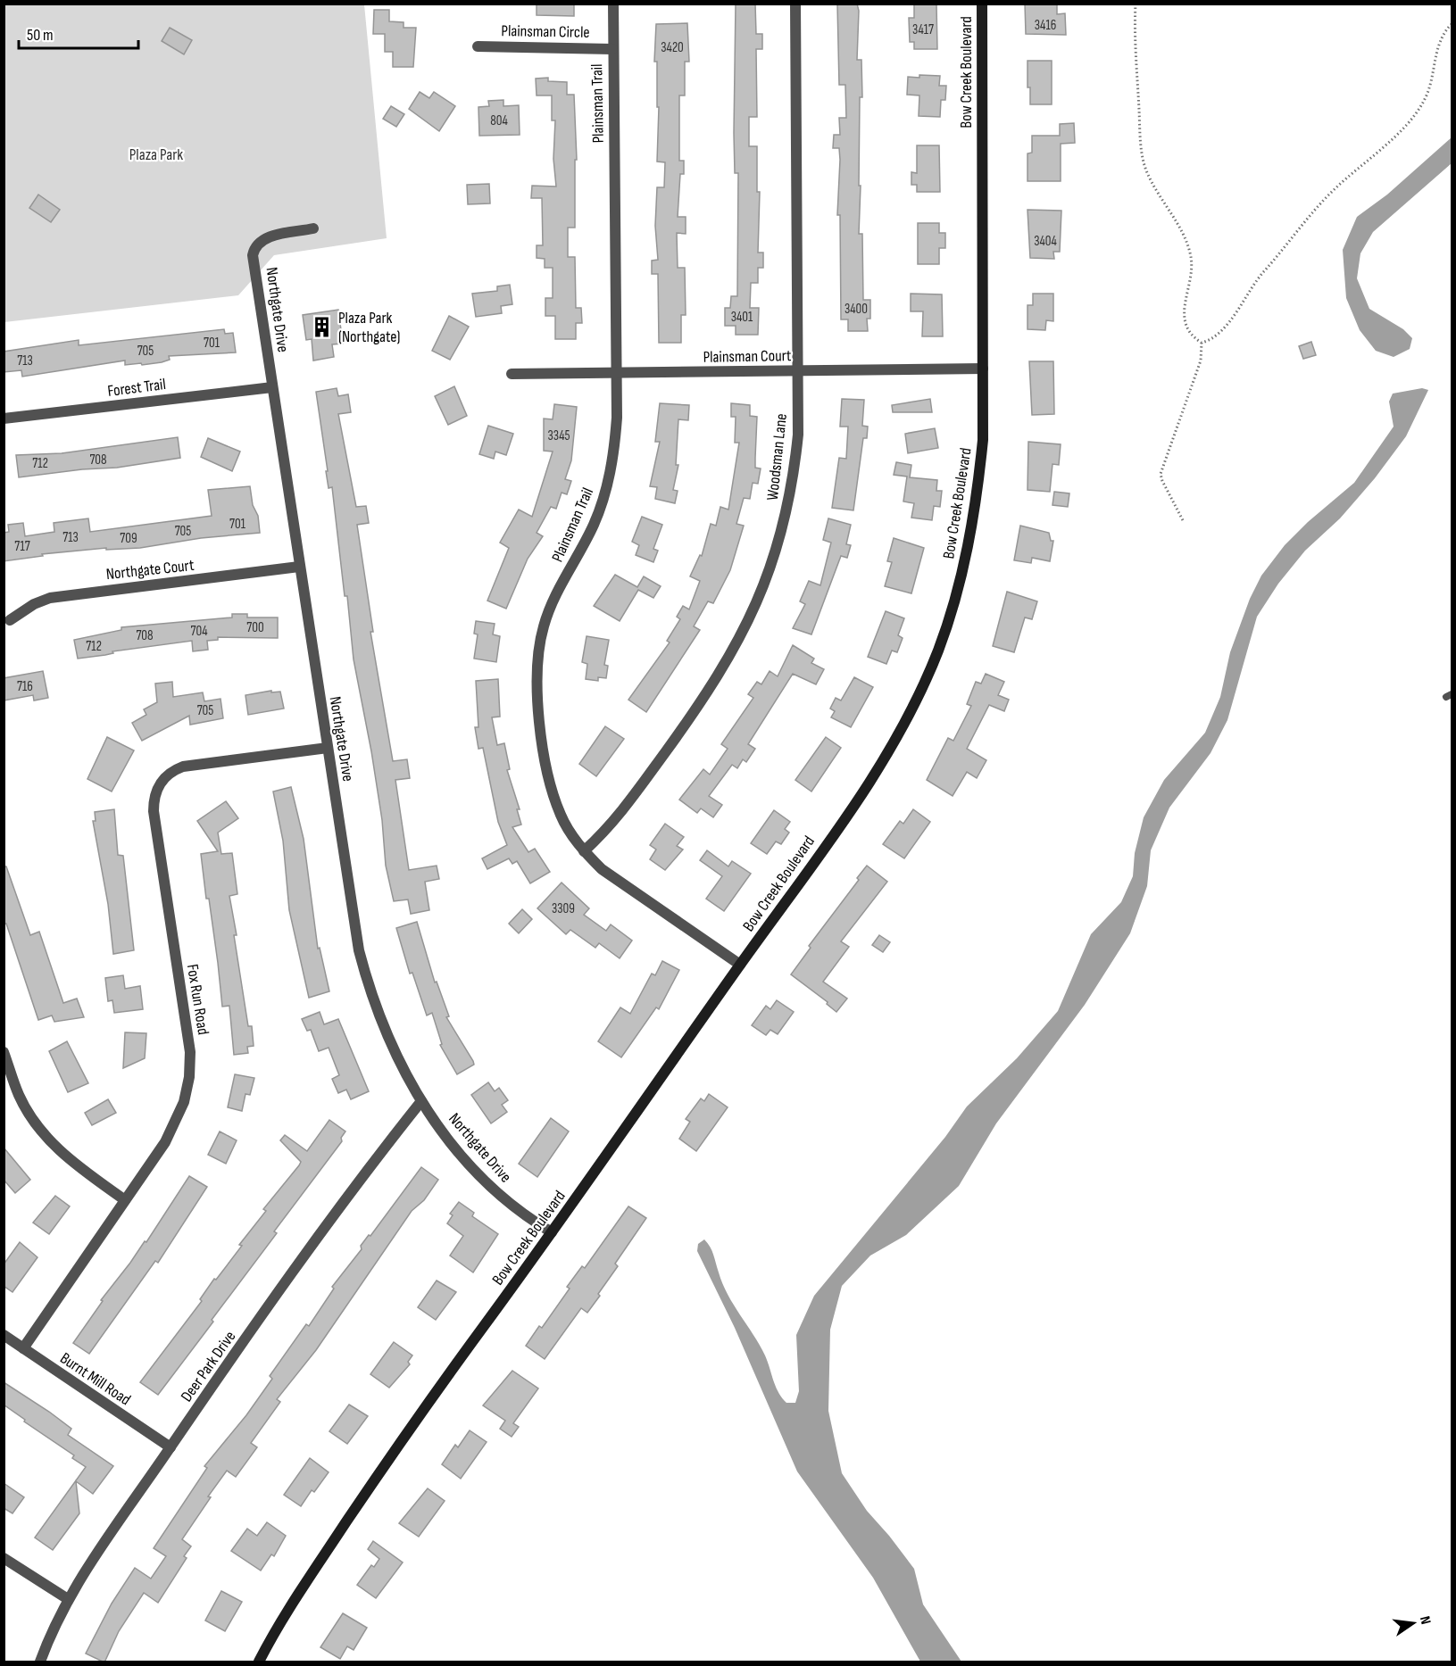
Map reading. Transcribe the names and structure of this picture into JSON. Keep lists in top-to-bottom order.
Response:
{
  "streets": {
    "street": [
      "Plainsman Circle",
      "Bow Creek Boulevard",
      "Plainsman Trail",
      "Northgate Drive",
      "Plainsman Court",
      "Forest Trail",
      "Woodsman Lane",
      "Northgate Court",
      "Fox Run Road",
      "Deer Park Drive",
      "Burnt Mill Road"
    ]
  },
  "crossings": [
    ["Plainsman Circle", "Plainsman Trail"],
    ["Bow Creek Boulevard", "Plainsman Trail"],
    ["Bow Creek Boulevard", "Northgate Drive"],
    ["Bow Creek Boulevard", "Plainsman Court"],
    ["Plainsman Trail", "Plainsman Court"],
    ["Plainsman Trail", "Woodsman Lane"],
    ["Northgate Drive", "Forest Trail"],
    ["Northgate Drive", "Northgate Court"],
    ["Northgate Drive", "Fox Run Road"],
    ["Northgate Drive", "Deer Park Drive"],
    ["Plainsman Court", "Woodsman Lane"],
    ["Fox Run Road", "Burnt Mill Road"],
    ["Deer Park Drive", "Burnt Mill Road"]
  ],
  "parks": ["Plaza Park"],
  "places": {
    "building": ["Plaza Park (Northgate)"]
  },
  "house_numbers": [
    "3416",
    "3417",
    "3420",
    "804",
    "3404",
    "3400",
    "3401",
    "701",
    "705",
    "713",
    "3345",
    "708",
    "712",
    "701",
    "705",
    "713",
    "709",
    "717",
    "700",
    "704",
    "708",
    "712",
    "716",
    "705",
    "3309"
  ],
  "scale_bar": "50 m",
  "north": "right"
}
